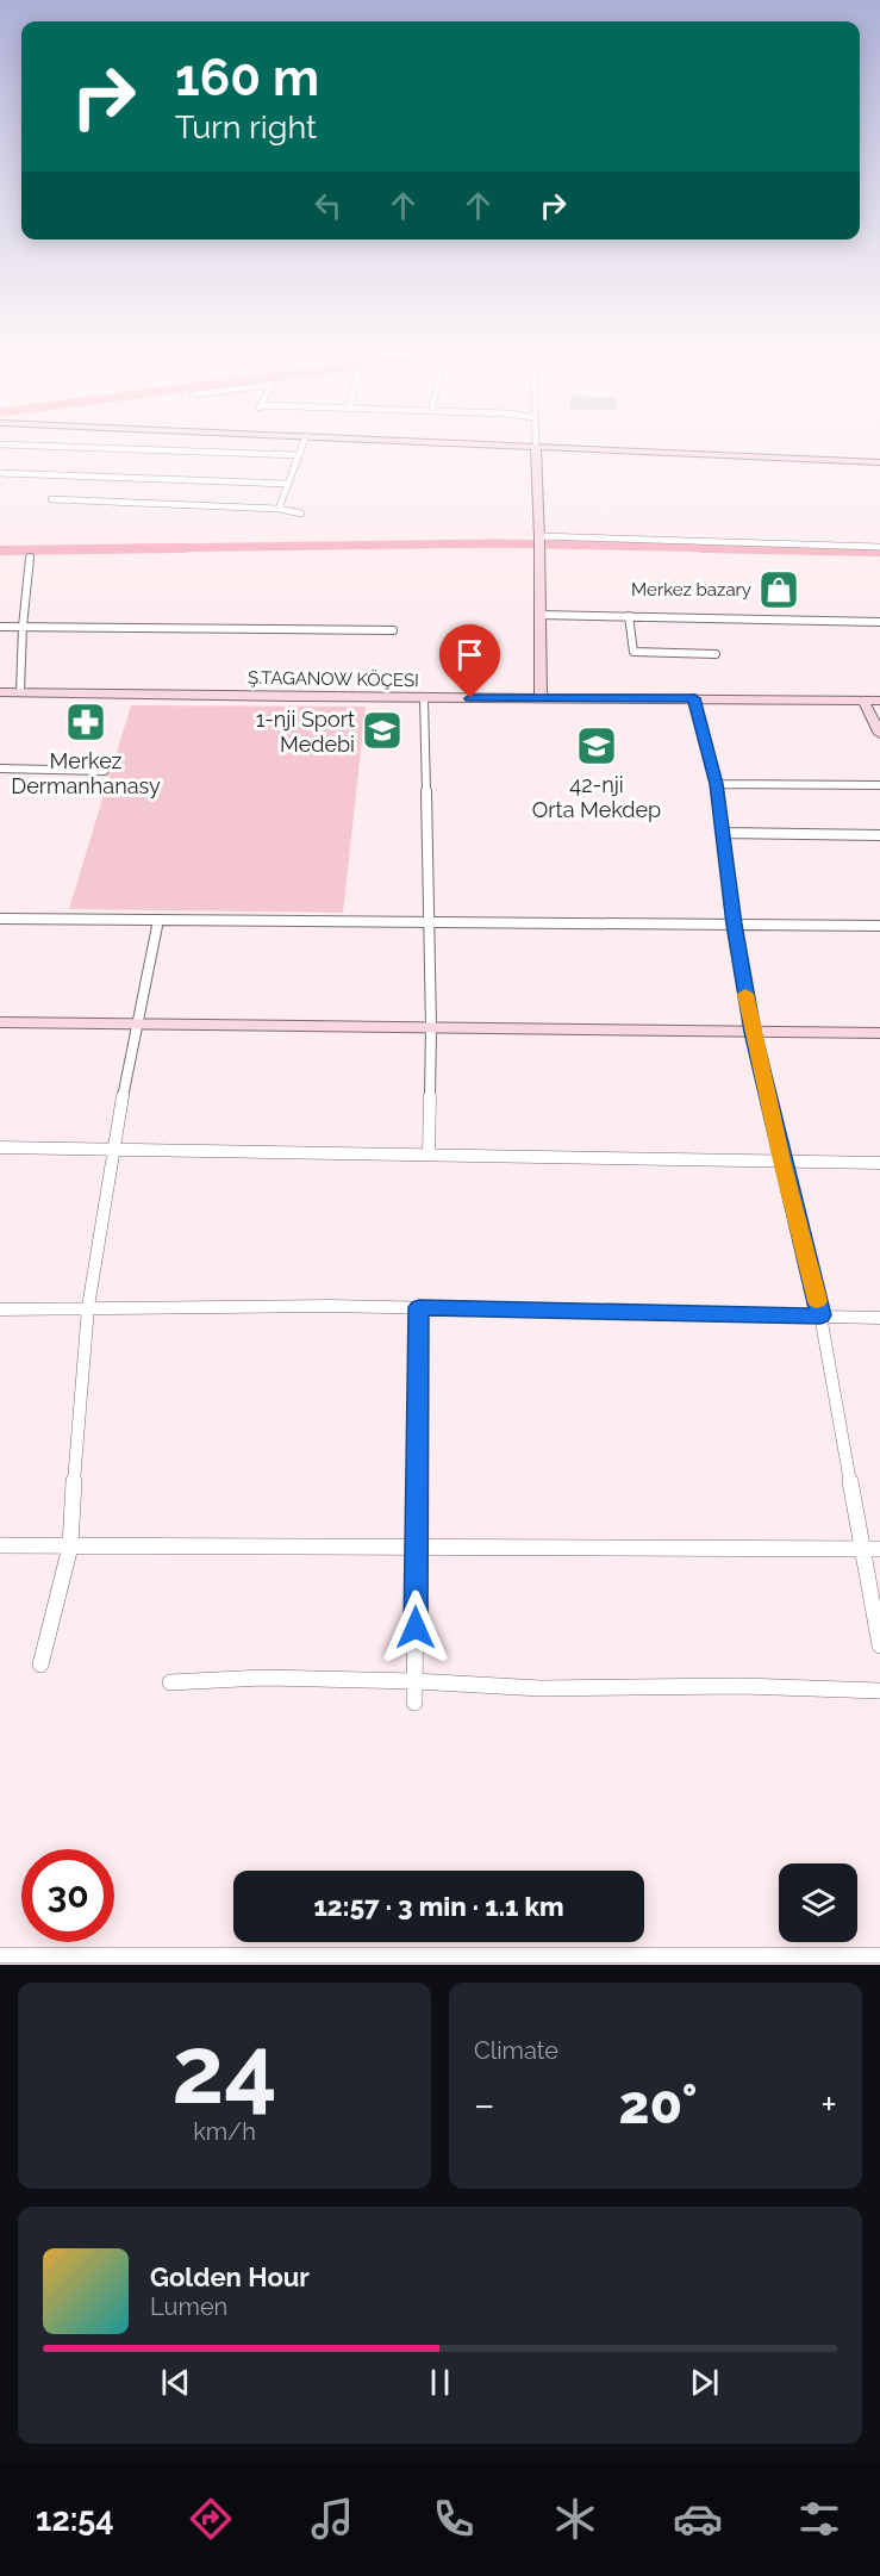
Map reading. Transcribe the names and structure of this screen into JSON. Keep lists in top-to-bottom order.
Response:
{
  "streets": {
    "street": ["Ş.TAGANOW KÖÇESI"]
  },
  "places": {
    "shop": ["Merkez bazary"],
    "pharmacy": ["Merkez Dermanhanasy"],
    "school or university": ["1-nji Sport Medebi", "42-nji Orta Mekdep"]
  },
  "page": {
    "turn": ["160 m", "Turn right"],
    "limit": "30",
    "trip": "12:57 · 3 min · 1.1 km",
    "tile": [
      ["24", "km/h"],
      "Climate"
    ],
    "heat": ["−", "20°", "+"],
    "song": ["Golden Hour", "Lumen"],
    "tabs": "12:54"
  }
}
